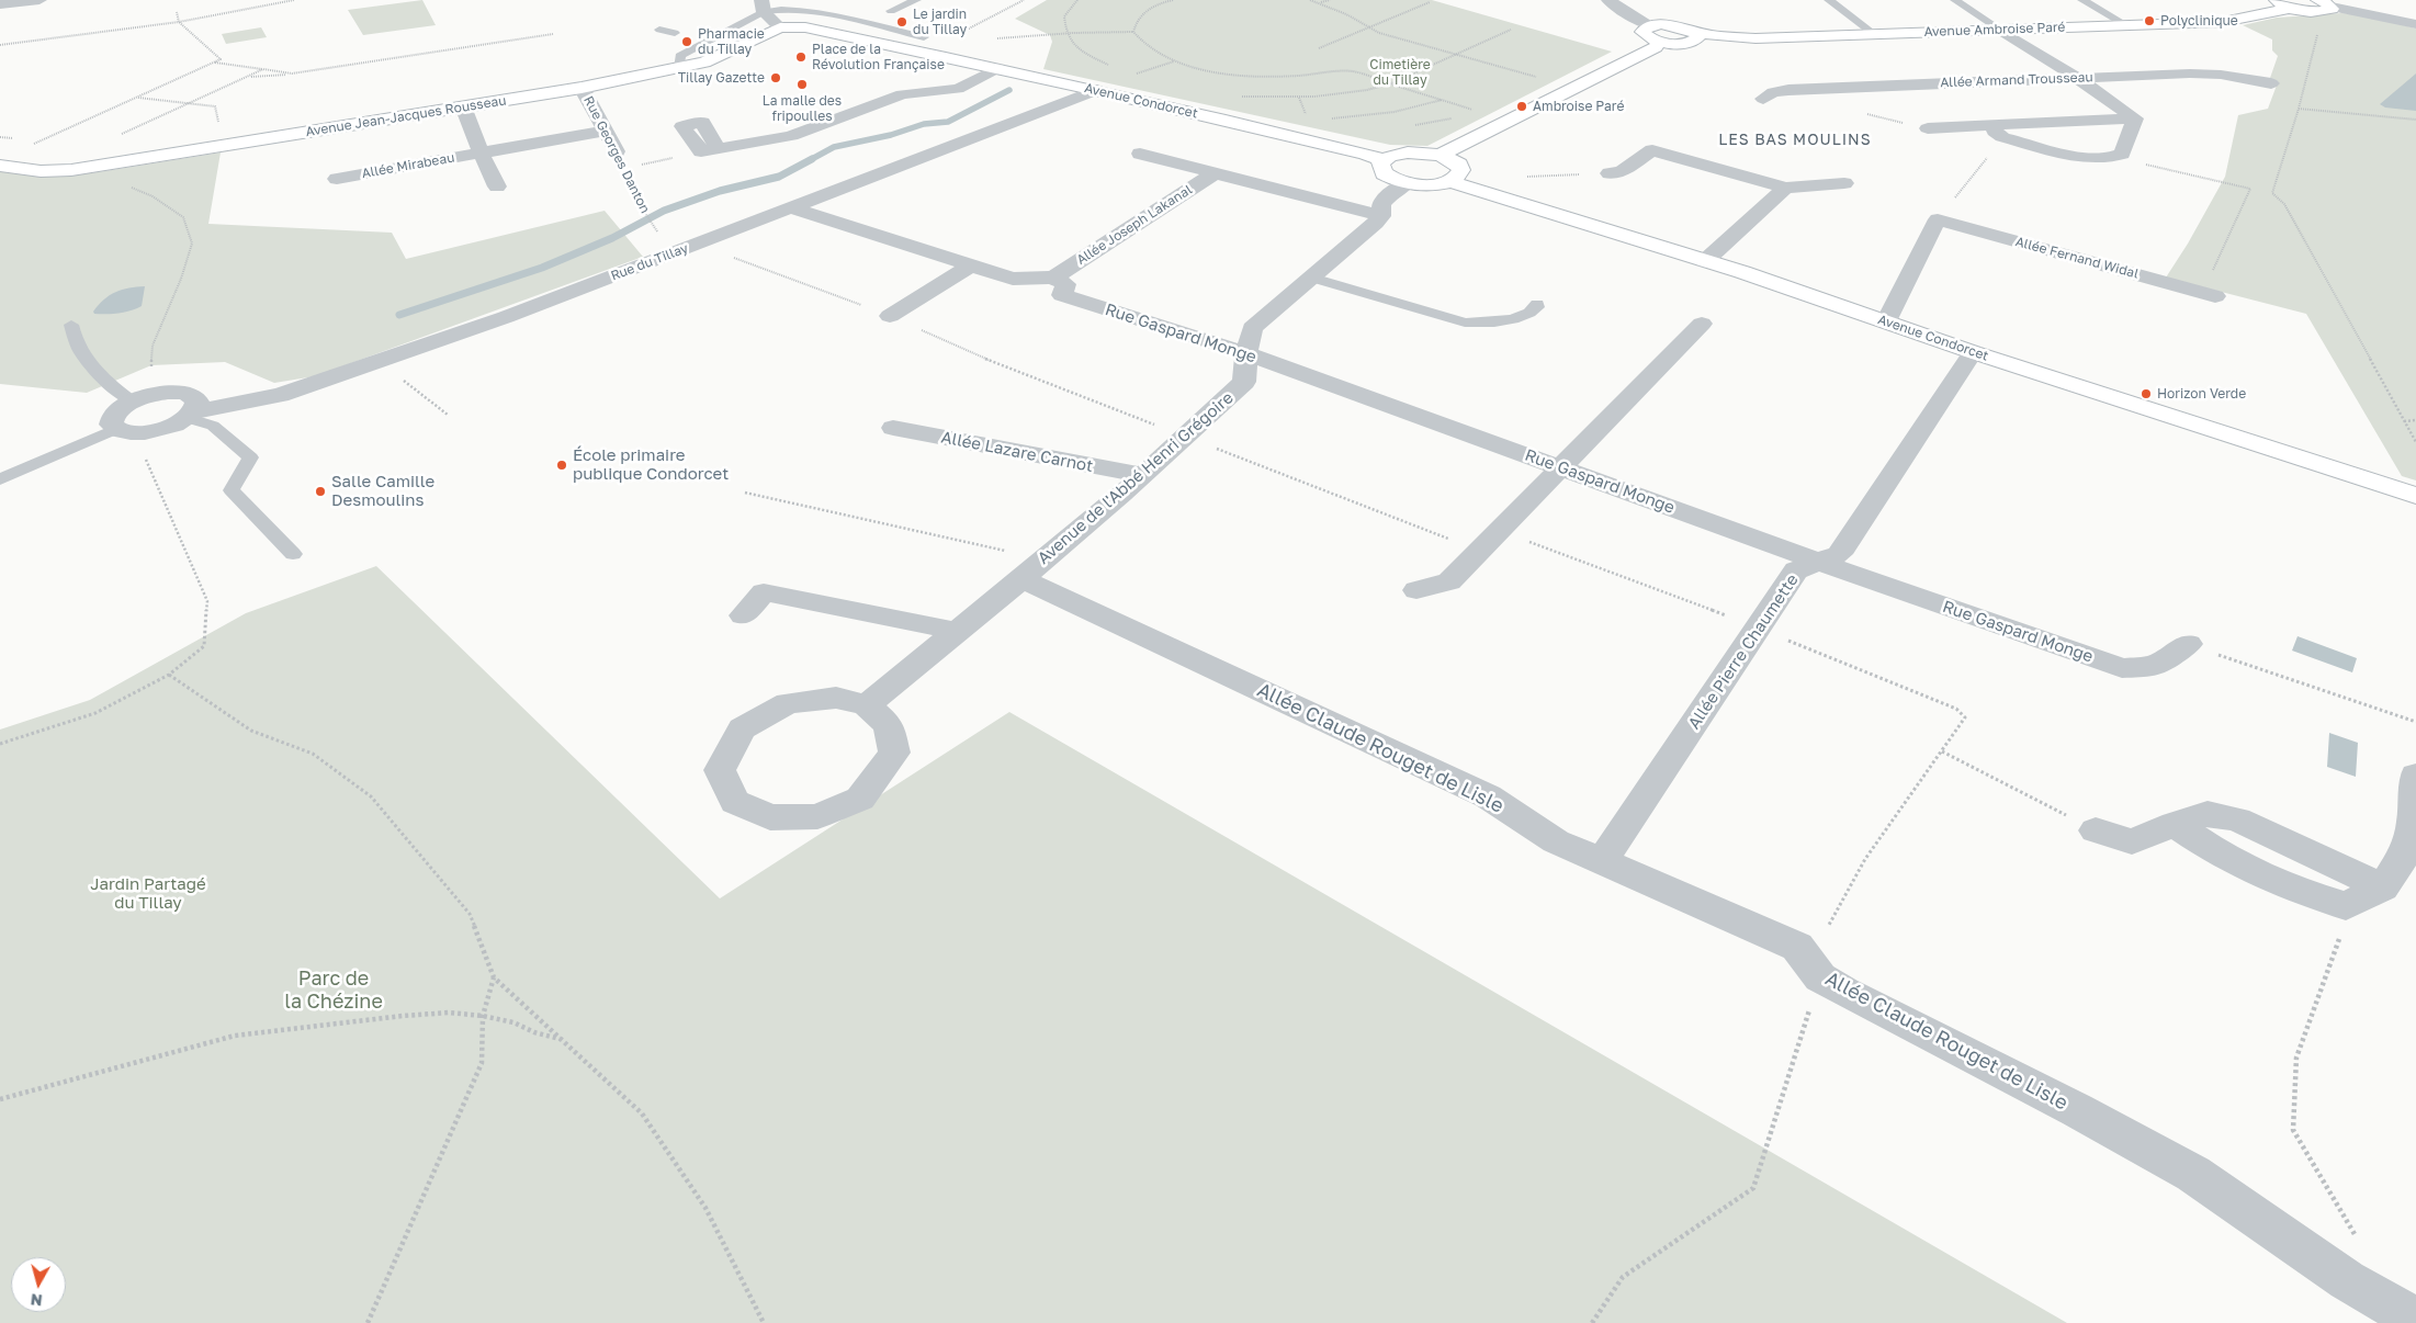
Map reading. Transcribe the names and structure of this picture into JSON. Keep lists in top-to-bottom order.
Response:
{
  "streets": {
    "street": [
      "Avenue Ambroise Paré",
      "Allée Armand Trousseau",
      "Avenue Condorcet",
      "Avenue Jean-Jacques Rousseau",
      "Rue Georges Danton",
      "Allée Mirabeau",
      "Allée Joseph Lakanal",
      "Allée Fernand Widal",
      "Rue du Tillay",
      "Rue Gaspard Monge",
      "Allée Lazare Carnot",
      "Avenue de l'Abbé Henri Grégoire",
      "Allée Pierre Chaumette",
      "Allée Claude Rouget de Lisle"
    ]
  },
  "crossings": [
    ["Avenue Condorcet", "Rue du Tillay"],
    ["Avenue Condorcet", "Allée Pierre Chaumette"],
    ["Avenue Jean-Jacques Rousseau", "Rue Georges Danton"],
    ["Avenue Jean-Jacques Rousseau", "Allée Mirabeau"],
    ["Rue Georges Danton", "Allée Mirabeau"],
    ["Allée Joseph Lakanal", "Rue Gaspard Monge"],
    ["Allée Joseph Lakanal", "Avenue de l'Abbé Henri Grégoire"],
    ["Rue Gaspard Monge", "Avenue de l'Abbé Henri Grégoire"],
    ["Rue Gaspard Monge", "Allée Pierre Chaumette"],
    ["Allée Lazare Carnot", "Avenue de l'Abbé Henri Grégoire"],
    ["Avenue de l'Abbé Henri Grégoire", "Allée Claude Rouget de Lisle"],
    ["Allée Pierre Chaumette", "Allée Claude Rouget de Lisle"]
  ],
  "districts": ["LES BAS MOULINS"],
  "parks": ["Cimetière du Tillay", "Jardin Partagé du Tillay", "Parc de la Chézine"],
  "places": [
    "Polyclinique",
    "Le jardin du Tillay",
    "Pharmacie du Tillay",
    "Place de la Révolution Française",
    "Tillay Gazette",
    "La malle des fripoulles",
    "Ambroise Paré",
    "Horizon Verde",
    "École primaire publique Condorcet",
    "Salle Camille Desmoulins"
  ],
  "north": "bottom"
}
